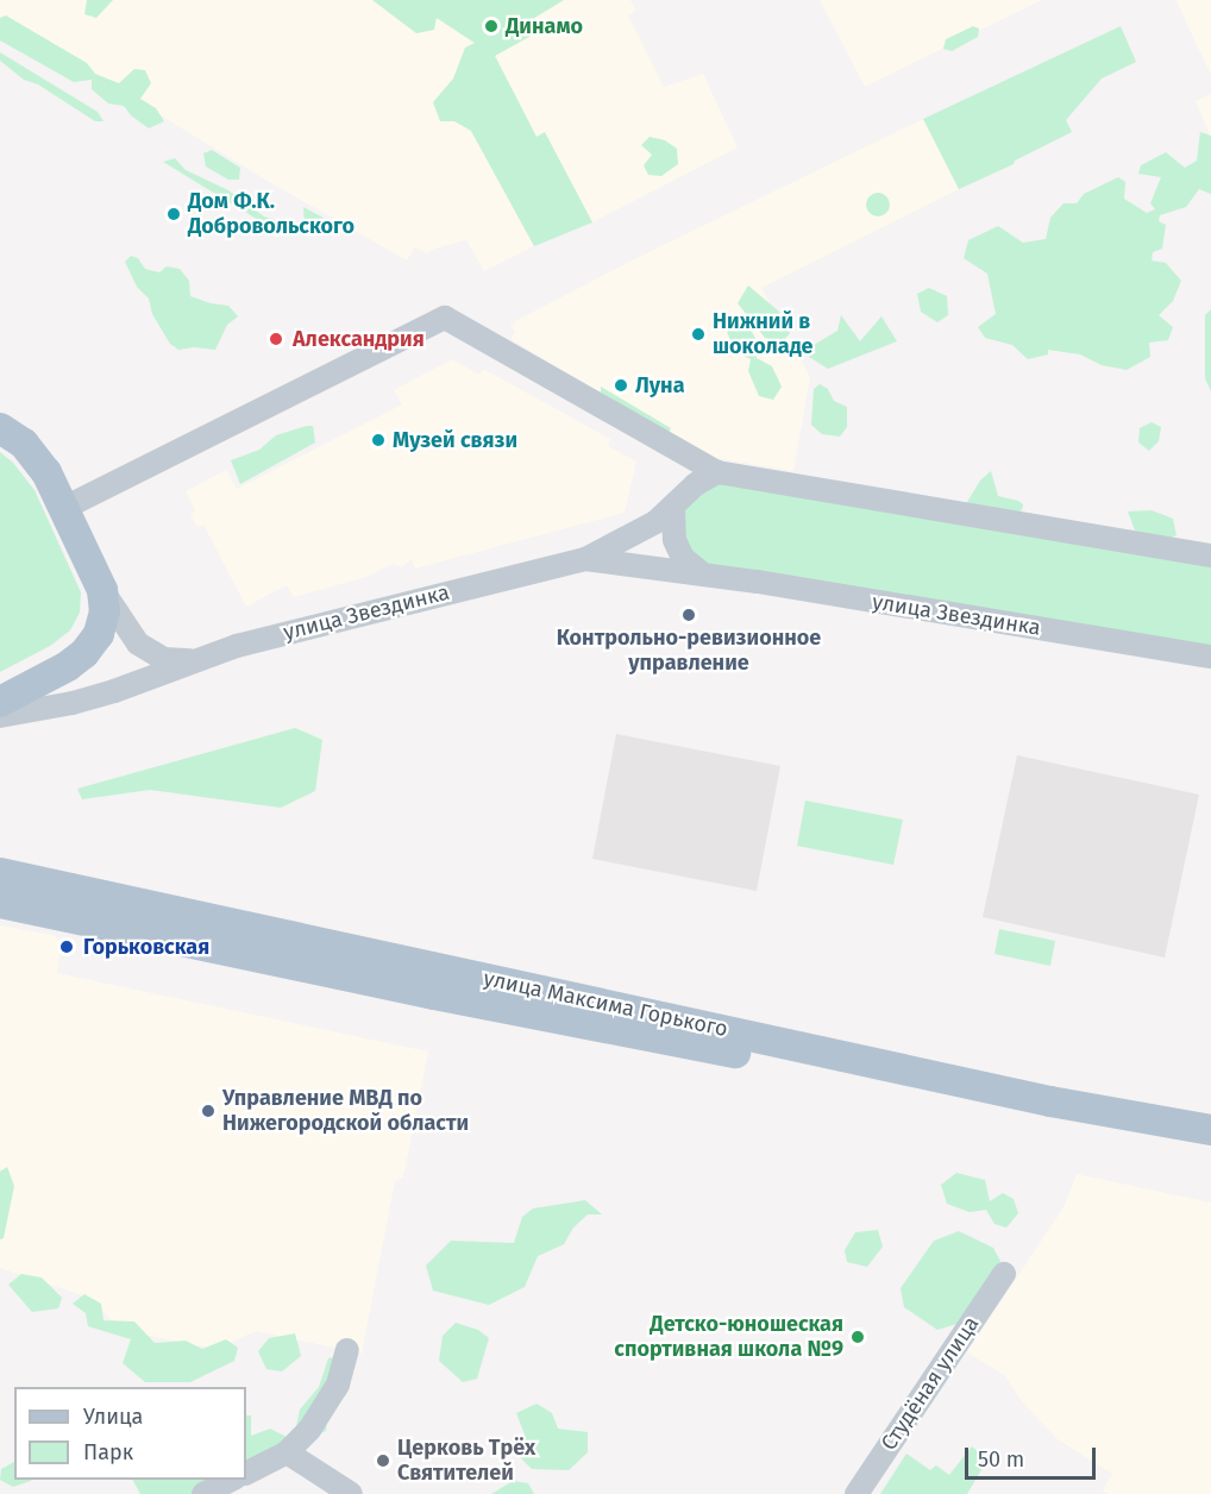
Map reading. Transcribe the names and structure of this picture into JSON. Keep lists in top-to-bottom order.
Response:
{
  "streets": {
    "main road": ["улица Максима Горького"],
    "street": ["улица Звездинка", "Студёная улица"]
  },
  "places": [
    "Динамо",
    "Дом Ф.К. Добровольского",
    "Нижний в шоколаде",
    "Александрия",
    "Луна",
    "Музей связи",
    "Контрольно-ревизионное управление",
    "Горьковская",
    "Управление МВД по Нижегородской области",
    "Детско-юношеская спортивная школа №9",
    "Церковь Трёх Святителей"
  ],
  "legend": ["Улица", "Парк"],
  "scale_bar": "50 m"
}
